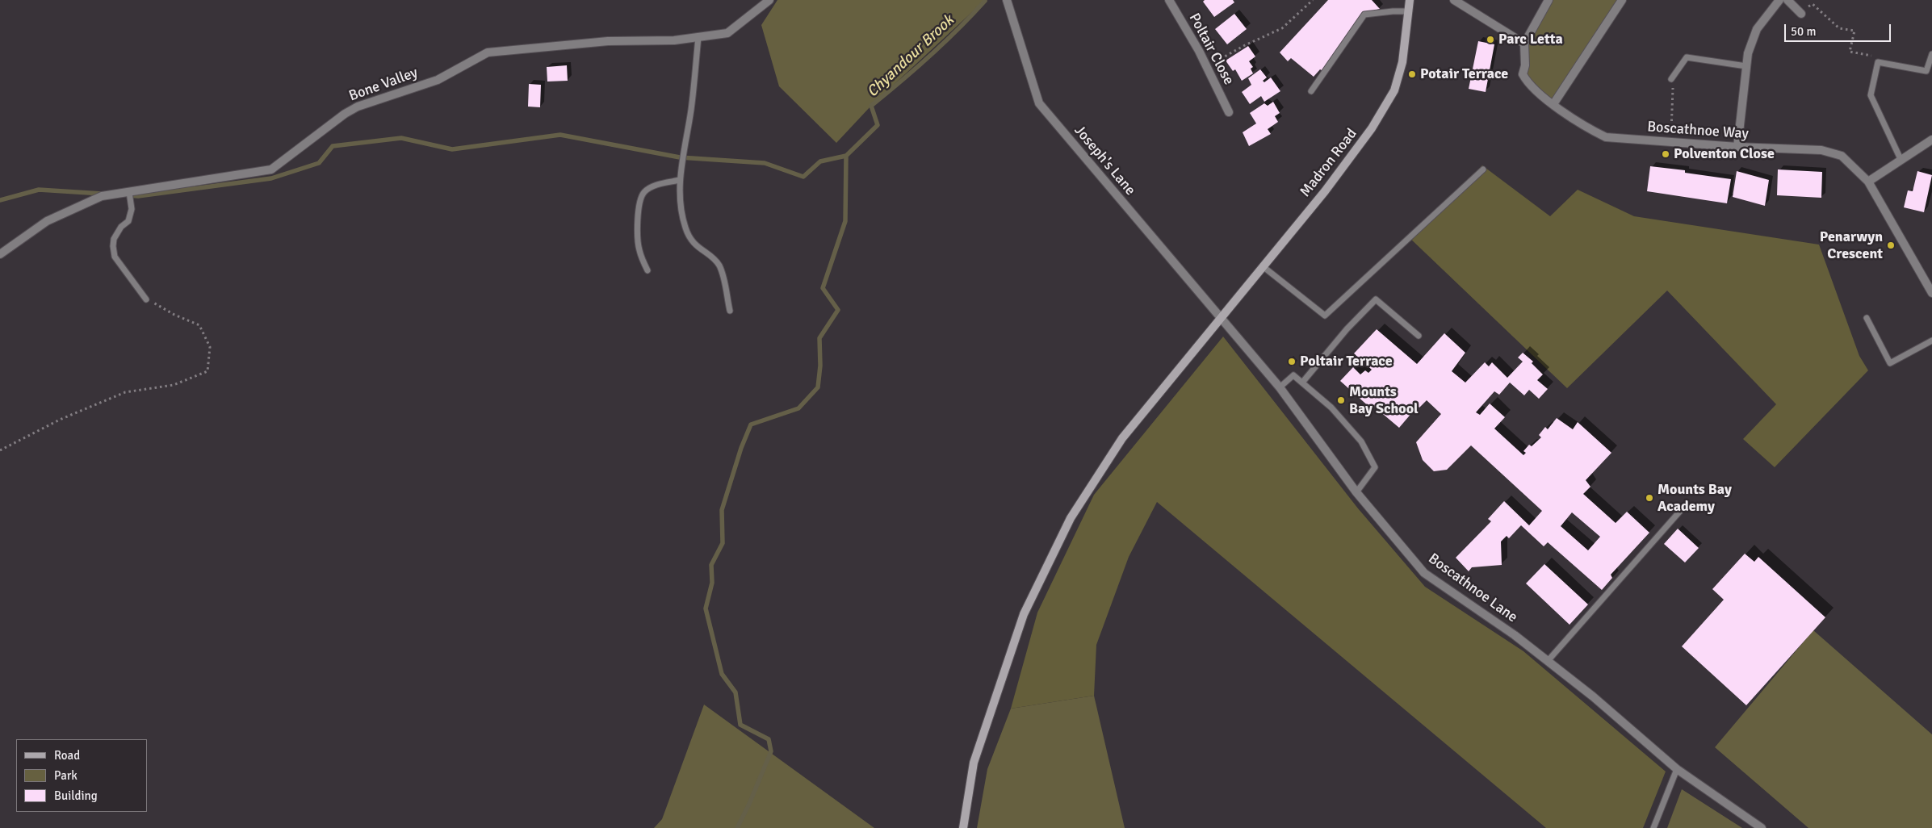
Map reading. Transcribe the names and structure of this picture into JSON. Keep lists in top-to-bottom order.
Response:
{
  "streets": {
    "main road": ["Madron Road"],
    "street": [
      "Poltair Close",
      "Bone Valley",
      "Boscathnoe Way",
      "Joseph's Lane",
      "Boscathnoe Lane"
    ]
  },
  "crossings": [
    ["Joseph's Lane", "Madron Road"],
    ["Joseph's Lane", "Boscathnoe Lane"],
    ["Madron Road", "Boscathnoe Lane"]
  ],
  "water": ["Chyandour Brook"],
  "places": [
    "Parc Letta",
    "Potair Terrace",
    "Polventon Close",
    "Penarwyn Crescent",
    "Poltair Terrace",
    "Mounts Bay School",
    "Mounts Bay Academy"
  ],
  "legend": ["Road", "Park", "Building"],
  "scale_bar": "50 m"
}
